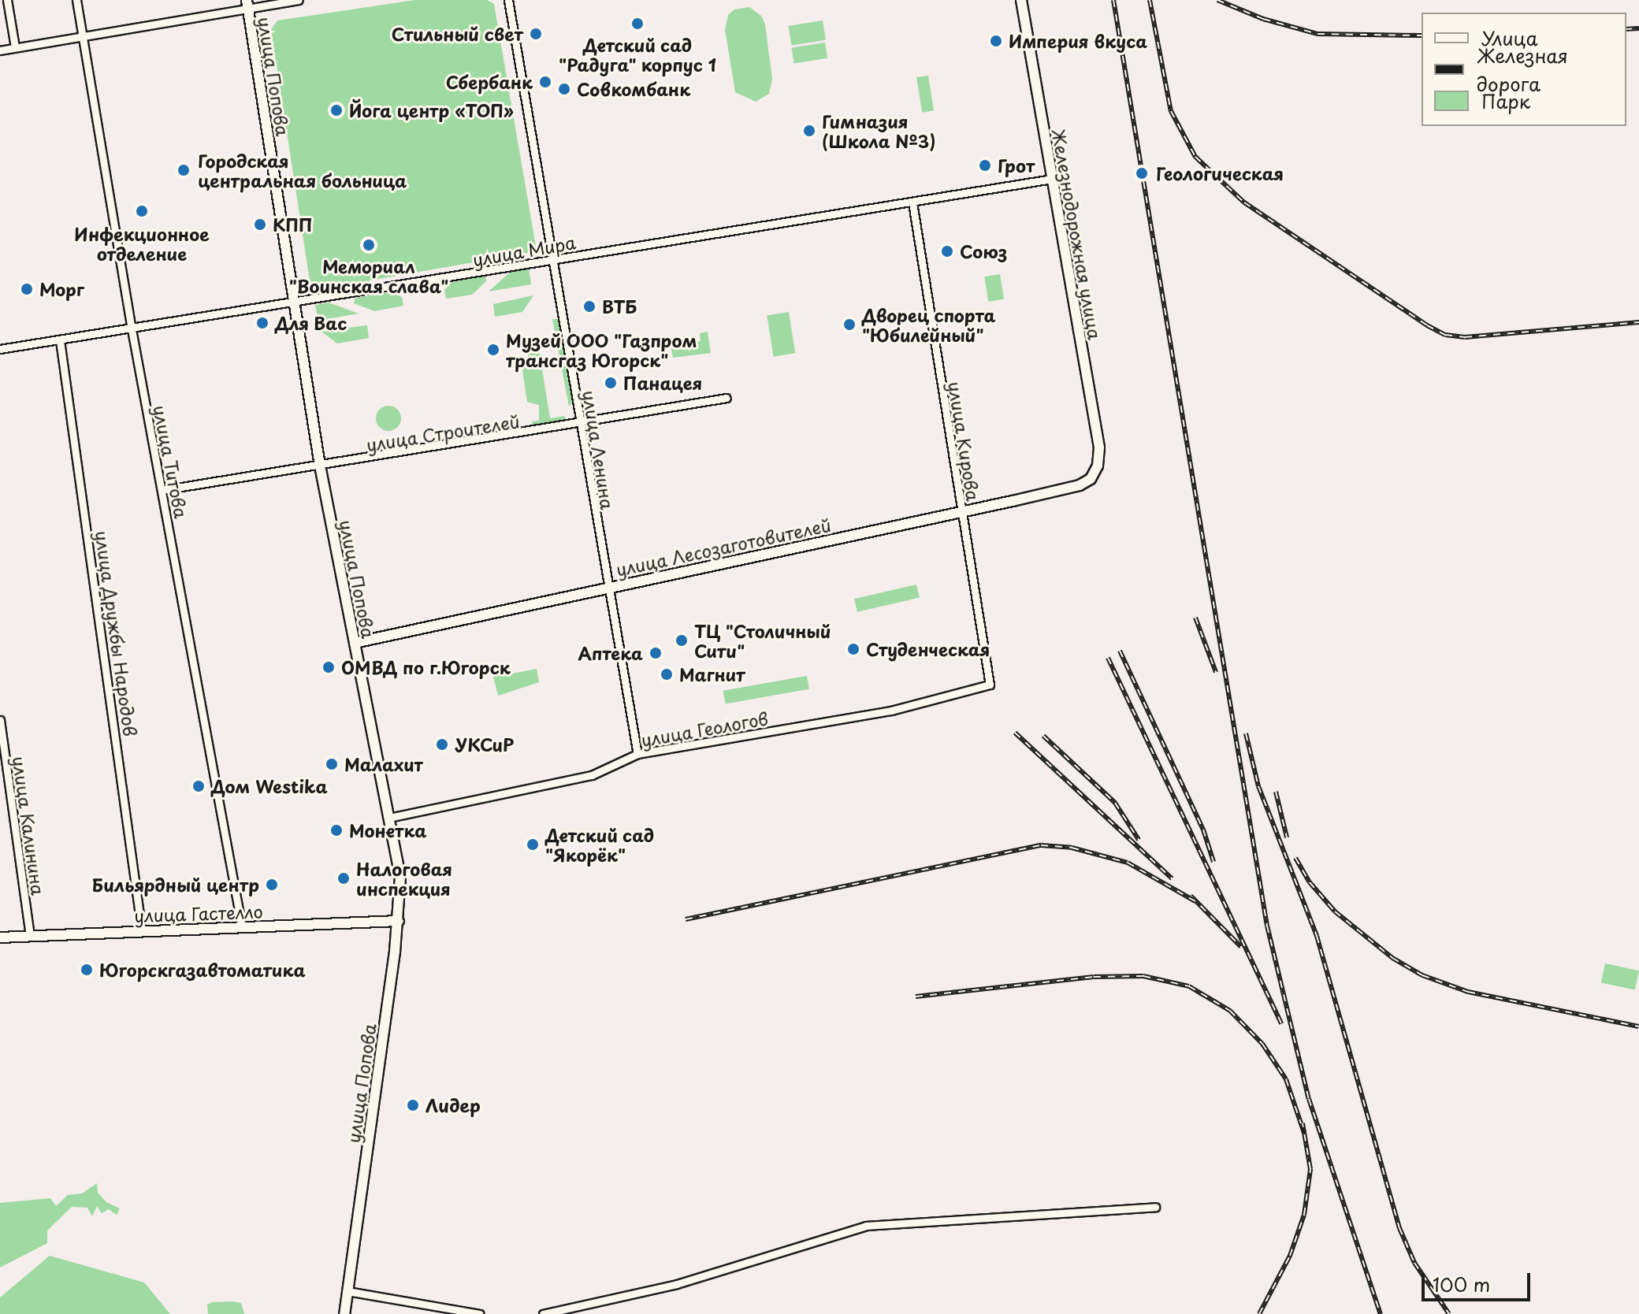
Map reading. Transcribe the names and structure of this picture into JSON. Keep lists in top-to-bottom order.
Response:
{
  "streets": {
    "main road": [
      "улица Попова",
      "Железнодорожная улица",
      "улица Лесозаготовителей",
      "улица Гастелло"
    ],
    "street": [
      "улица Мира",
      "улица Строителей",
      "улица Кирова",
      "улица Ленина",
      "улица Титова",
      "улица Дружбы Народов",
      "улица Геологов",
      "улица Калинина"
    ]
  },
  "crossings": [
    ["улица Попова", "улица Мира"],
    ["улица Попова", "улица Строителей"],
    ["улица Попова", "улица Лесозаготовителей"],
    ["улица Попова", "улица Геологов"],
    ["улица Попова", "улица Гастелло"],
    ["Железнодорожная улица", "улица Мира"],
    ["Железнодорожная улица", "улица Лесозаготовителей"],
    ["улица Мира", "улица Кирова"],
    ["улица Мира", "улица Ленина"],
    ["улица Мира", "улица Титова"],
    ["улица Мира", "улица Дружбы Народов"],
    ["улица Строителей", "улица Ленина"],
    ["улица Строителей", "улица Титова"],
    ["улица Кирова", "улица Лесозаготовителей"],
    ["улица Кирова", "улица Геологов"],
    ["улица Ленина", "улица Лесозаготовителей"],
    ["улица Ленина", "улица Геологов"],
    ["улица Титова", "улица Гастелло"],
    ["улица Дружбы Народов", "улица Гастелло"],
    ["улица Калинина", "улица Гастелло"]
  ],
  "places": [
    "Детский сад \"Радуга\" корпус 1",
    "Стильный свет",
    "Империя вкуса",
    "Сбербанк",
    "Совкомбанк",
    "Йога центр «ТОП»",
    "Гимназия (Школа №3)",
    "Грот",
    "Городская центральная больница",
    "Геологическая",
    "Инфекционное отделение",
    "КПП",
    "Мемориал \"Воинская слава\"",
    "Союз",
    "Морг",
    "ВТБ",
    "Для Вас",
    "Дворец спорта \"Юбилейный\"",
    "Музей ООО \"Газпром трансгаз Югорск\"",
    "Панацея",
    "ТЦ \"Столичный Сити\"",
    "Студенческая",
    "Аптека",
    "ОМВД по г.Югорск",
    "Магнит",
    "УКСиР",
    "Малахит",
    "Дом Westika",
    "Монетка",
    "Детский сад \"Якорёк\"",
    "Налоговая инспекция",
    "Бильярдный центр",
    "Югорскгазавтоматика",
    "Лидер"
  ],
  "legend": ["Улица", "Железная дорога", "Парк"],
  "scale_bar": "100 m"
}
